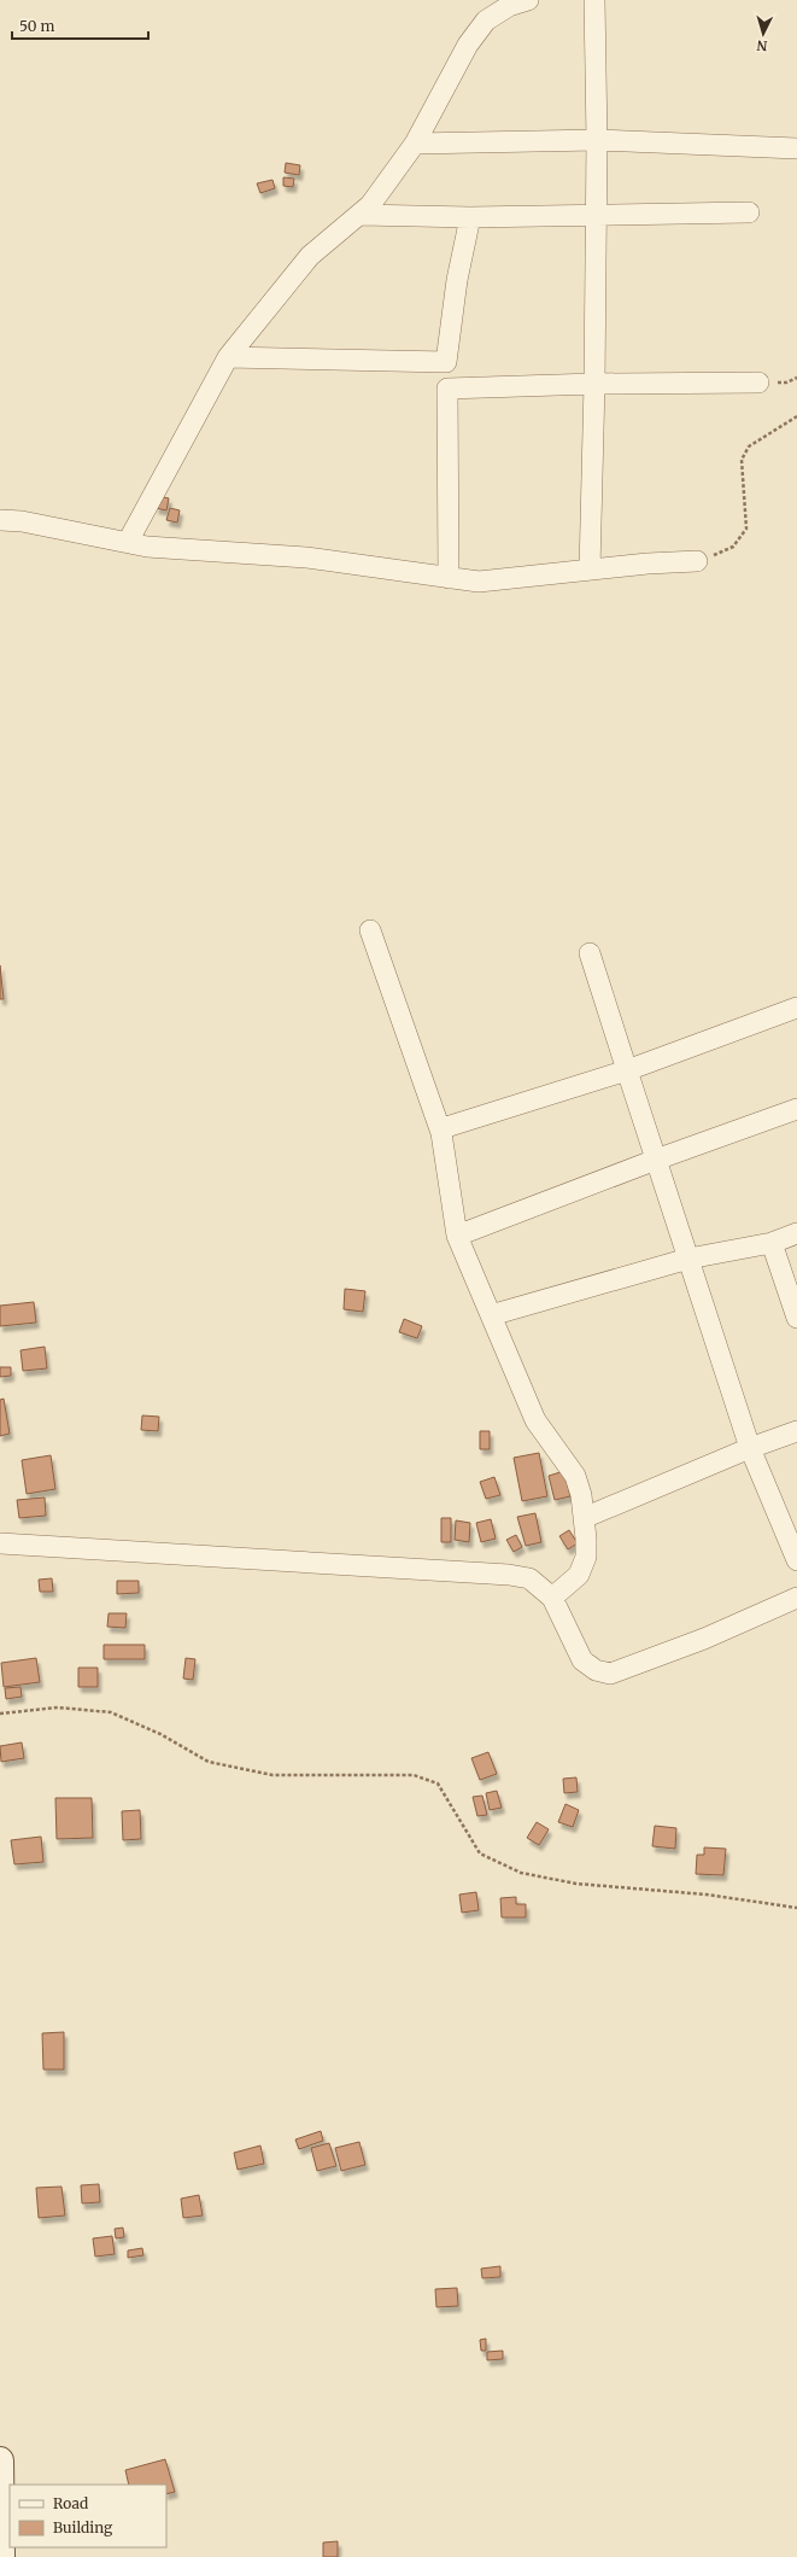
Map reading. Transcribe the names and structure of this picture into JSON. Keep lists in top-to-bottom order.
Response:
{
  "legend": ["Road", "Building"],
  "scale_bar": "50 m",
  "north": "bottom"
}
